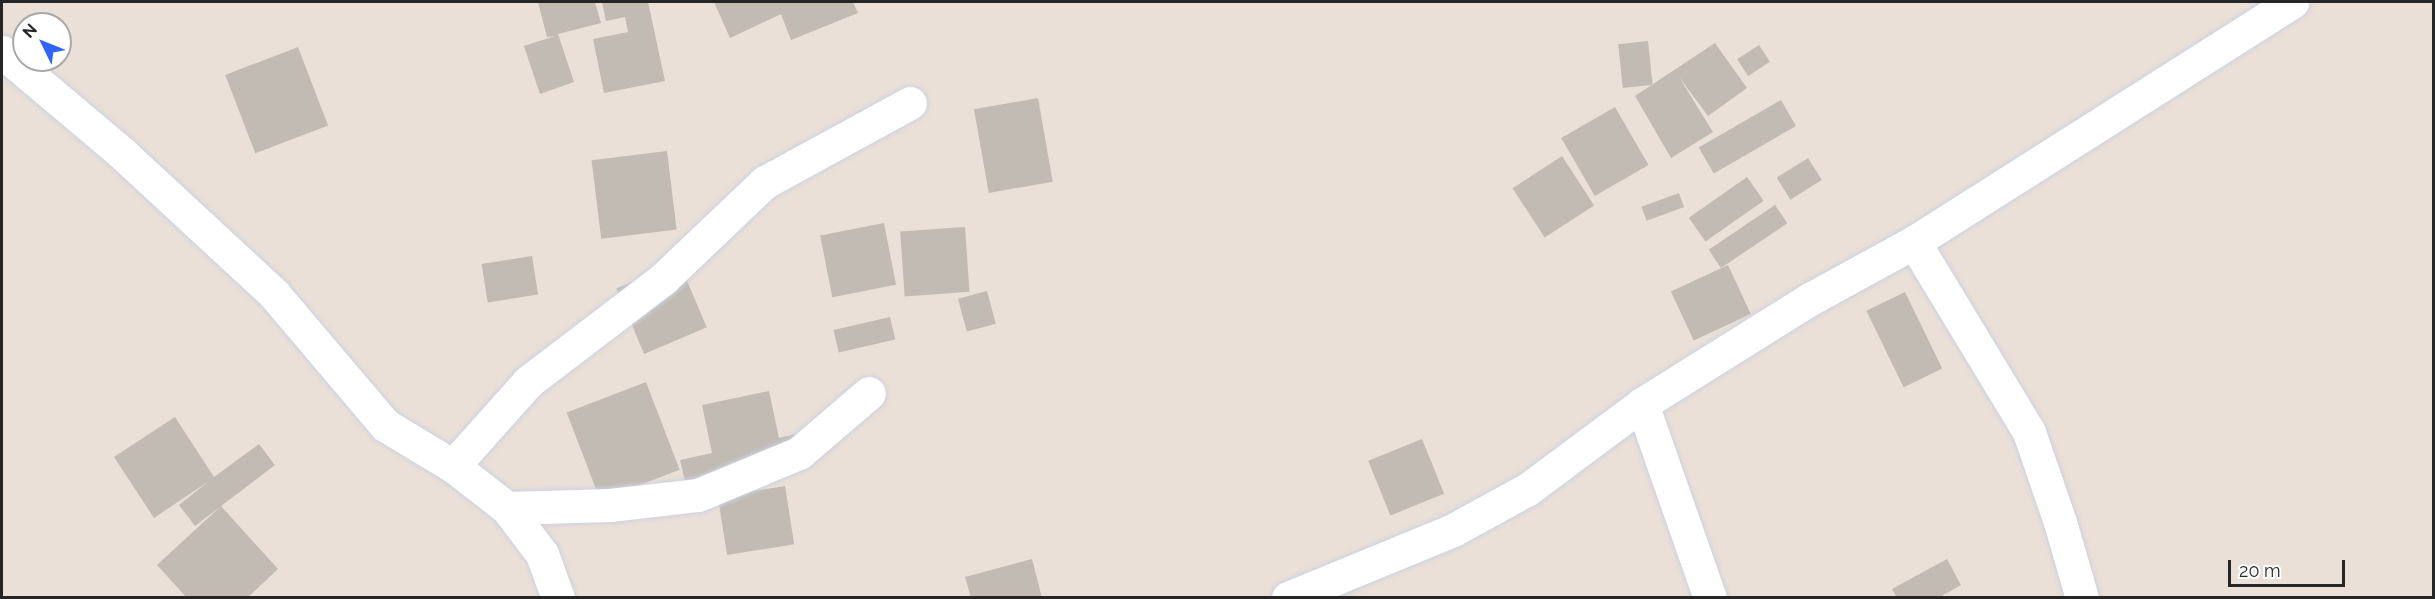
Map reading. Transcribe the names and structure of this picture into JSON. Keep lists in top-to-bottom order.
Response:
{
  "scale_bar": "20 m",
  "north": "top left"
}
